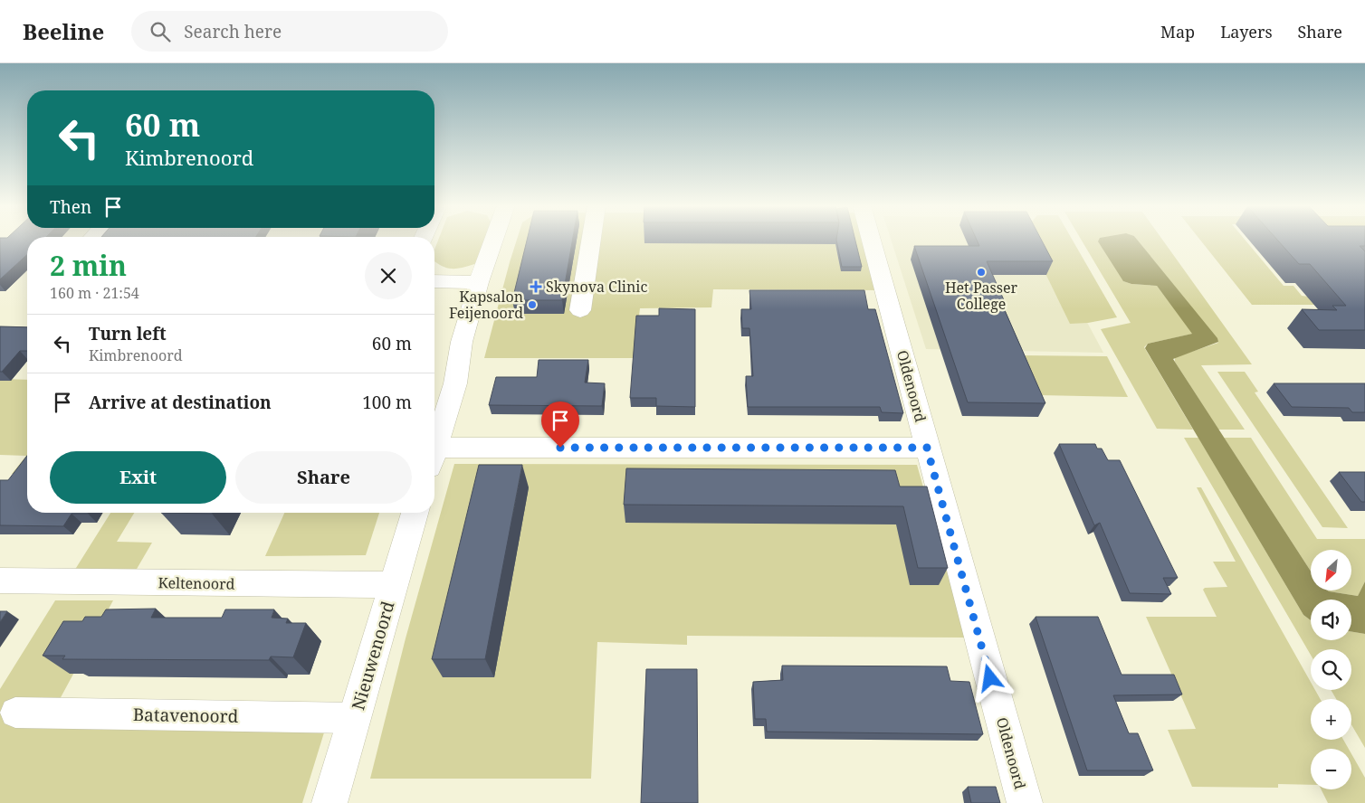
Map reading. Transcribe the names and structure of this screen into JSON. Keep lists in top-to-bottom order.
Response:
{
  "streets": {
    "street": [
      "Oldenoord",
      "Keltenoord",
      "Nieuwenoord",
      "Batavenoord"
    ]
  },
  "crossings": [
    ["Keltenoord", "Nieuwenoord"],
    ["Nieuwenoord", "Batavenoord"]
  ],
  "places": {
    "other": ["Het Passer College", "Kapsalon Feijenoord"],
    "health": ["Skynova Clinic"]
  },
  "north": "bottom left",
  "page": {
    "header": "Beeline",
    "search": "Search here",
    "nav": ["Map", "Layers", "Share"],
    "turn": ["60 m", "Kimbrenoord"],
    "then": "Then",
    "heading": ["2 min", "160 m · 21:54"],
    "list": [
      {
        "name": "Turn left",
        "note": "Kimbrenoord",
        "value": "60 m"
      },
      {
        "name": "Arrive at destination",
        "value": "100 m"
      }
    ],
    "buttons": ["Exit", "Share"],
    "map_buttons": ["+", "−"]
  }
}
